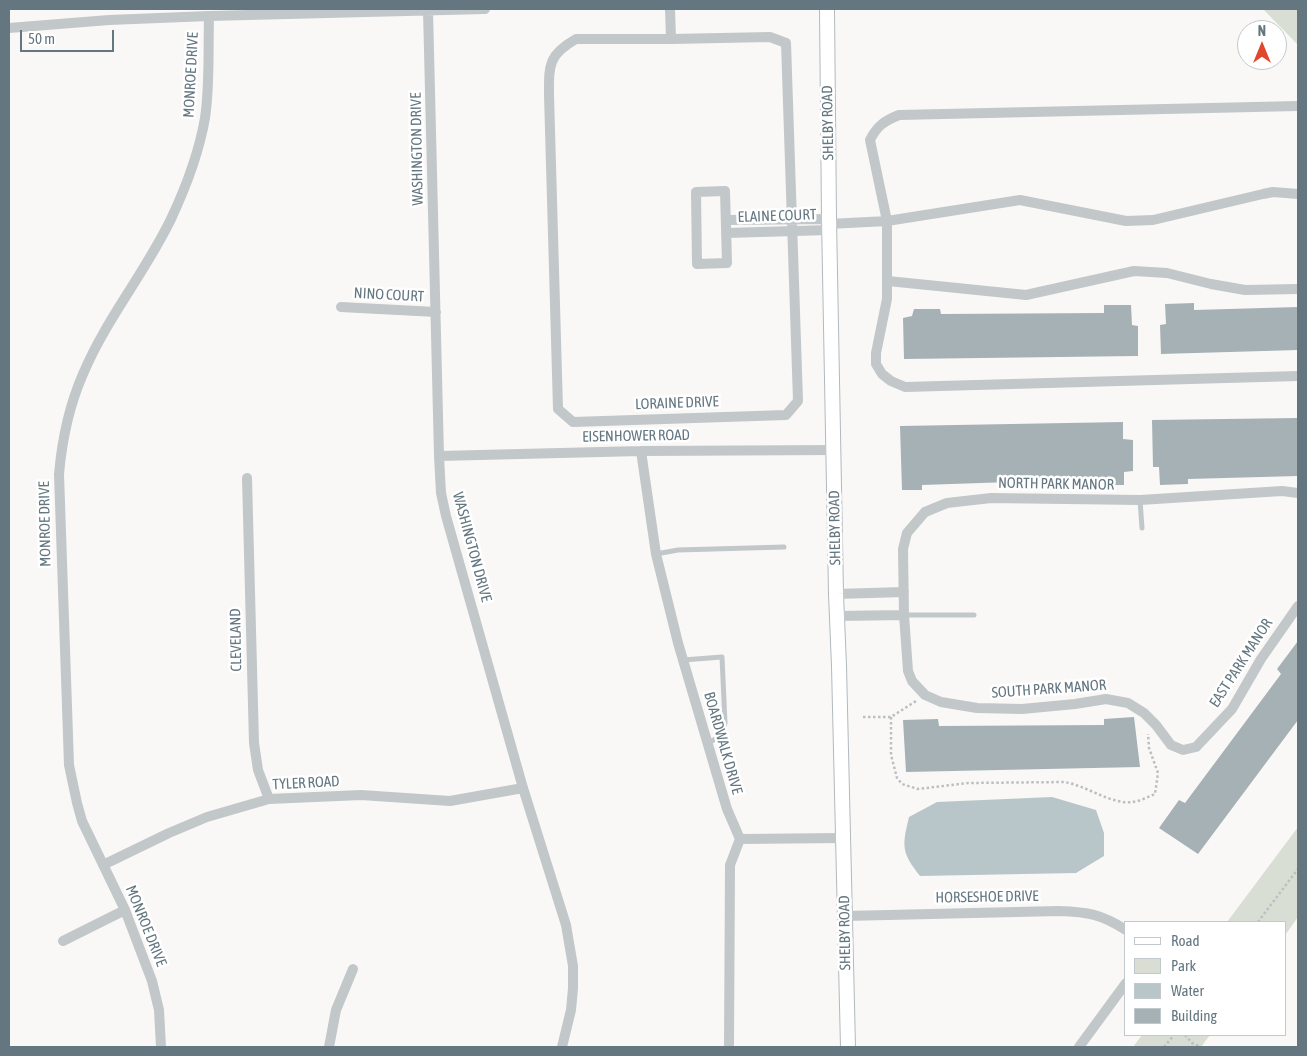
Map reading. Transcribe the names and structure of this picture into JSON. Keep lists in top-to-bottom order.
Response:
{
  "streets": {
    "street": [
      "MONROE DRIVE",
      "SHELBY ROAD",
      "WASHINGTON DRIVE",
      "ELAINE COURT",
      "NINO COURT",
      "LORAINE DRIVE",
      "EISENHOWER ROAD",
      "NORTH PARK MANOR",
      "CLEVELAND",
      "EAST PARK MANOR",
      "SOUTH PARK MANOR",
      "BOARDWALK DRIVE",
      "TYLER ROAD",
      "HORSESHOE DRIVE"
    ]
  },
  "crossings": [
    ["MONROE DRIVE", "TYLER ROAD"],
    ["SHELBY ROAD", "ELAINE COURT"],
    ["SHELBY ROAD", "EISENHOWER ROAD"],
    ["SHELBY ROAD", "HORSESHOE DRIVE"],
    ["WASHINGTON DRIVE", "NINO COURT"],
    ["WASHINGTON DRIVE", "EISENHOWER ROAD"],
    ["WASHINGTON DRIVE", "TYLER ROAD"],
    ["ELAINE COURT", "LORAINE DRIVE"],
    ["EISENHOWER ROAD", "BOARDWALK DRIVE"],
    ["CLEVELAND", "TYLER ROAD"],
    ["EAST PARK MANOR", "SOUTH PARK MANOR"]
  ],
  "legend": [
    "Road",
    "Park",
    "Water",
    "Building"
  ],
  "scale_bar": "50 m",
  "north": "top"
}
